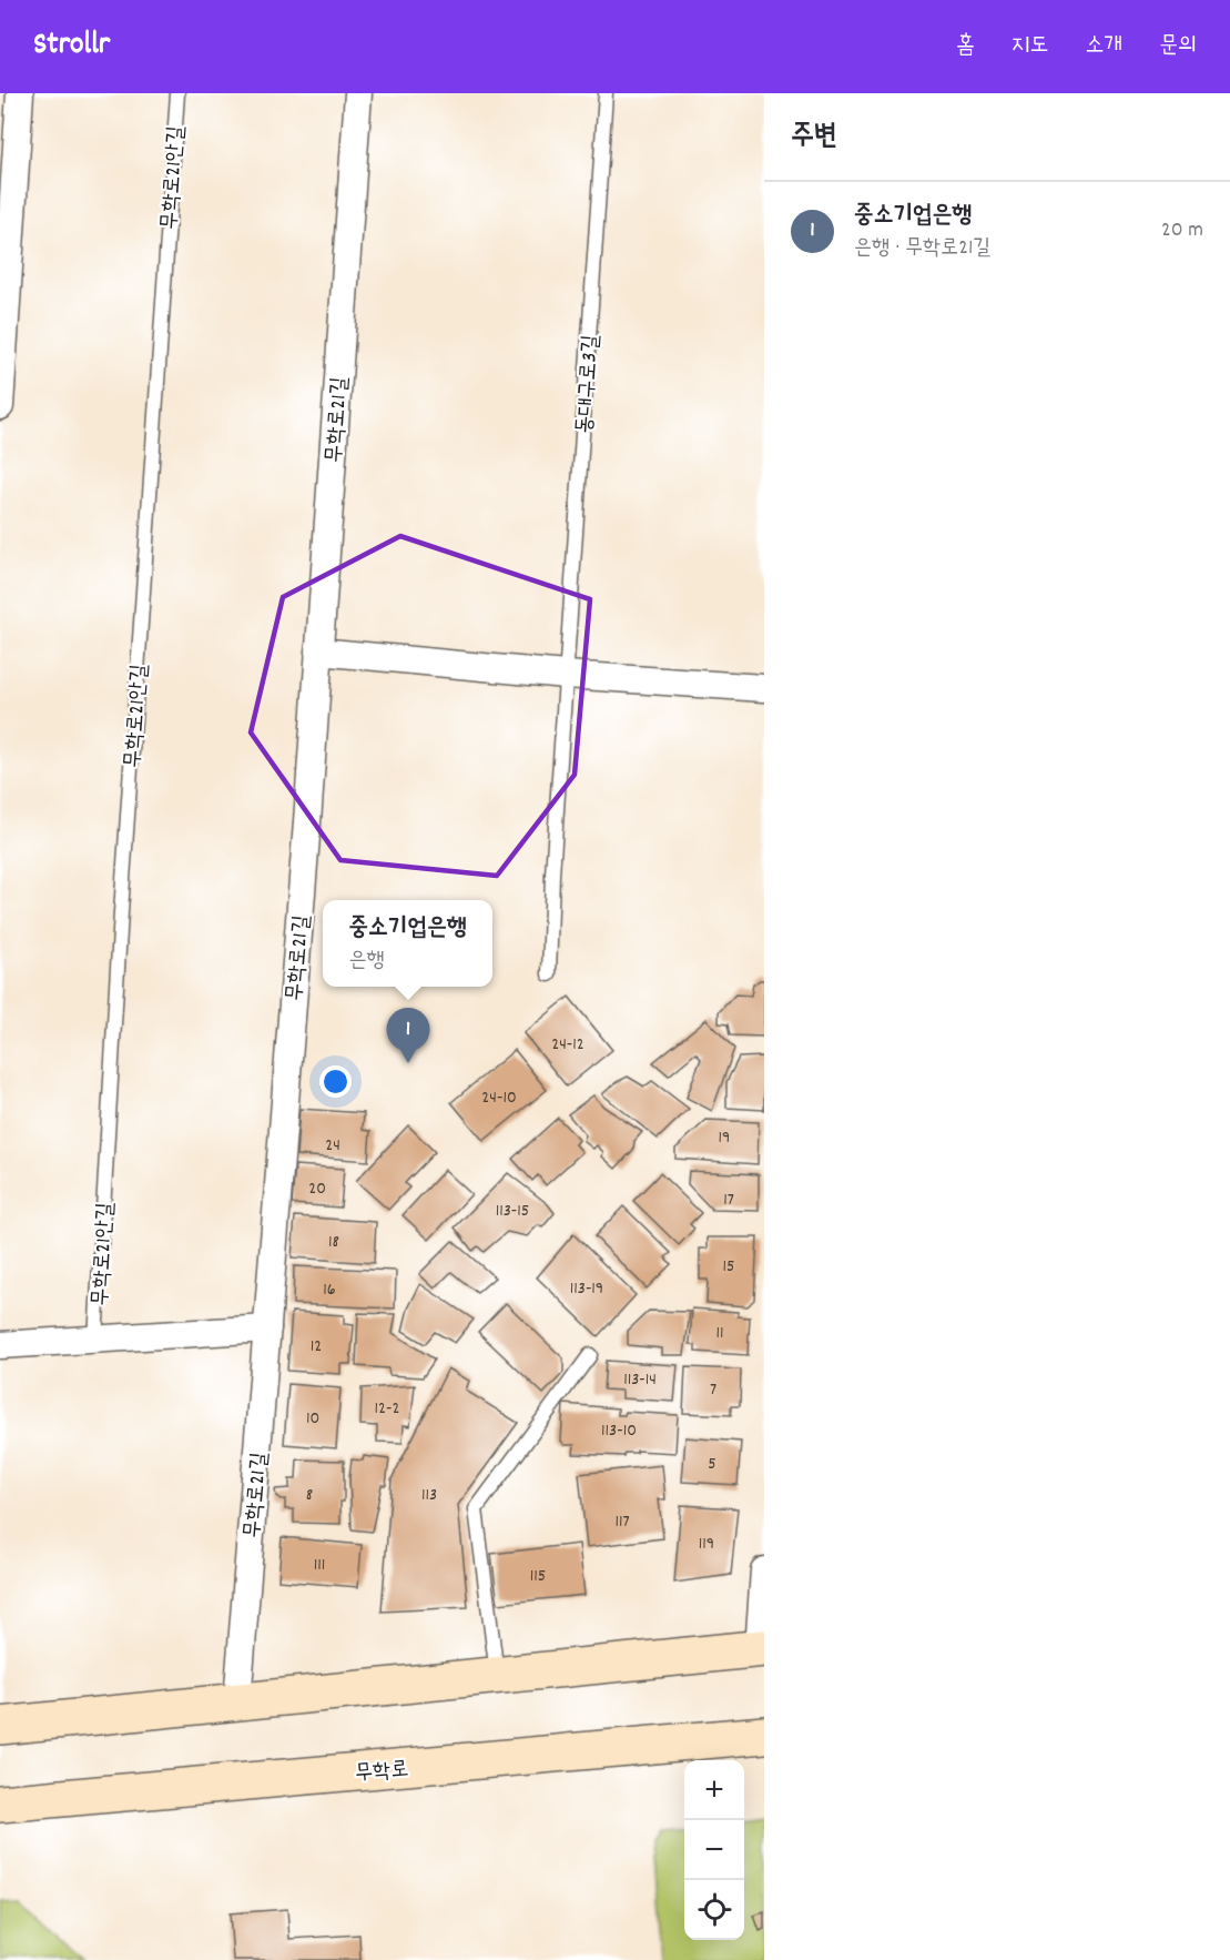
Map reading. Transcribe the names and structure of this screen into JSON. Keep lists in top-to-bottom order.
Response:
{
  "streets": {
    "main road": ["무학로"],
    "street": ["무학로21안길", "무학로21길"],
    "lane": ["동대구로3길"]
  },
  "crossings": [
    ["무학로21안길", "무학로21길"]
  ],
  "house_numbers": [
    "24-12",
    "24-10",
    "19",
    "24",
    "20",
    "17",
    "113-15",
    "18",
    "15",
    "113-19",
    "16",
    "11",
    "12",
    "113-14",
    "7",
    "12-2",
    "10",
    "113-10",
    "5",
    "8",
    "113",
    "117",
    "119",
    "111",
    "115"
  ],
  "page": {
    "header": "Strollr",
    "nav": [
      "홈",
      "지도",
      "소개",
      "문의"
    ],
    "heading": "주변",
    "list": [
      {
        "mark": "1",
        "name": "중소기업은행",
        "note": "은행 · 무학로21길",
        "value": "20 m"
      }
    ],
    "popup": ["중소기업은행", "은행"],
    "pins": "1",
    "map_buttons": ["+", "−"]
  }
}
